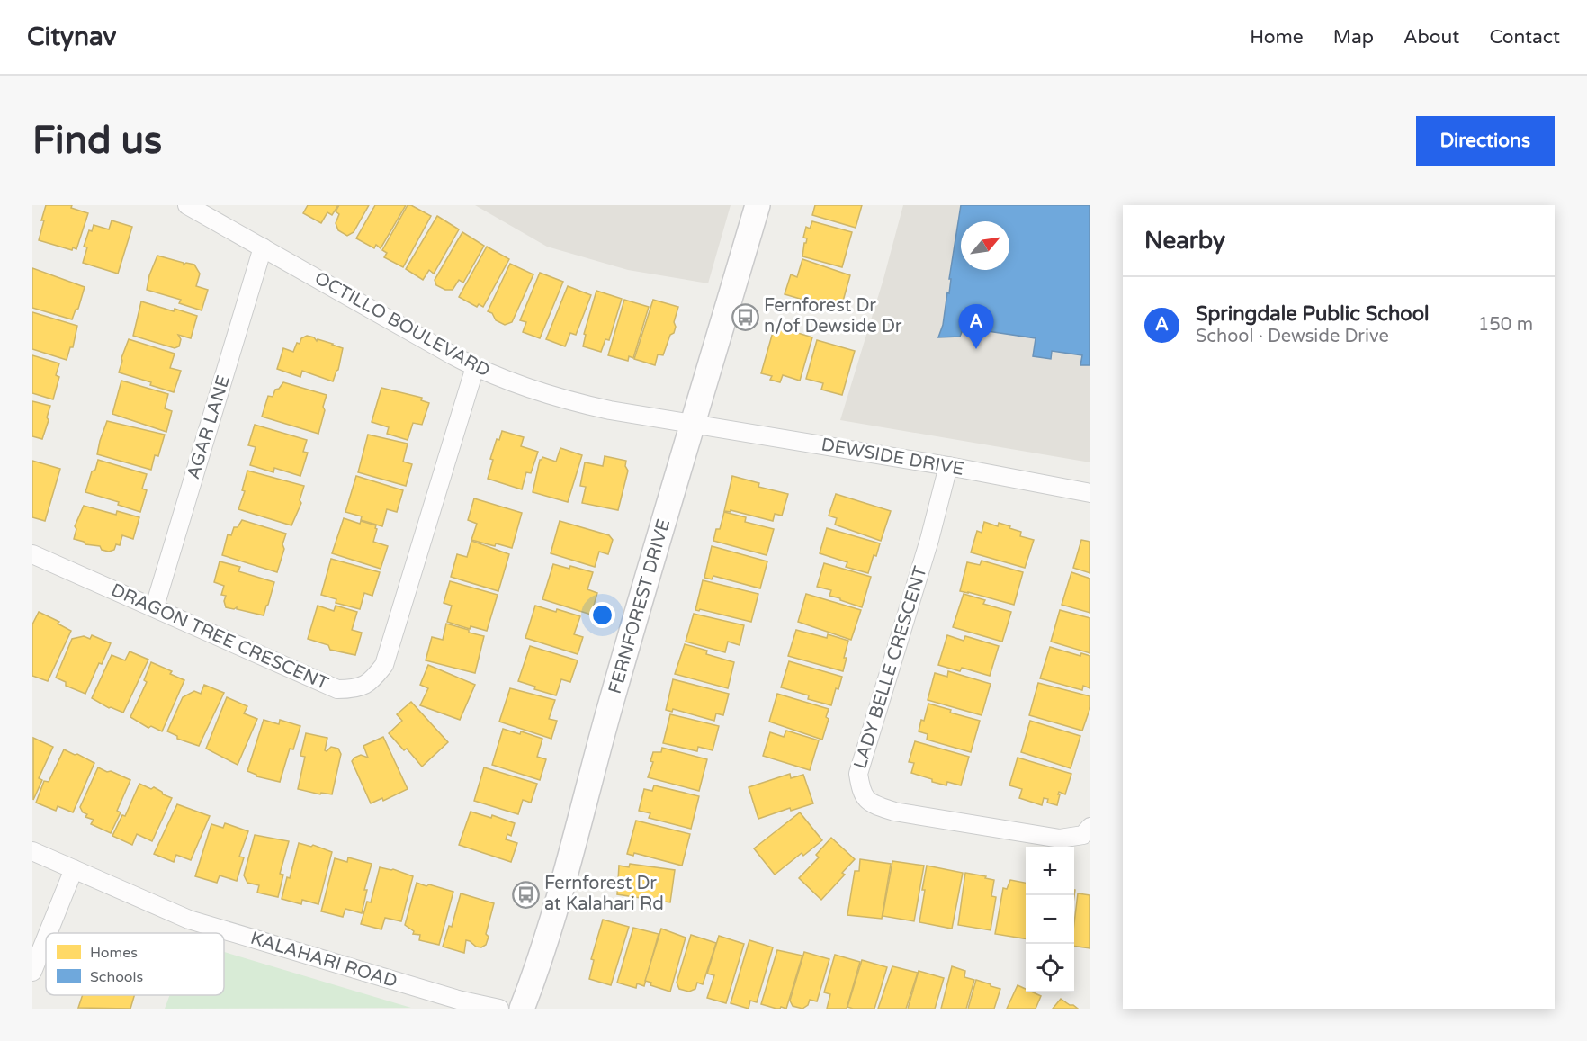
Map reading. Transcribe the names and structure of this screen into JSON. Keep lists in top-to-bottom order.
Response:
{
  "streets": {
    "street": [
      "OCTILLO BOULEVARD",
      "AGAR LANE",
      "DEWSIDE DRIVE",
      "FERNFOREST DRIVE",
      "DRAGON TREE CRESCENT",
      "LADY BELLE CRESCENT",
      "KALAHARI ROAD"
    ]
  },
  "crossings": [
    ["OCTILLO BOULEVARD", "AGAR LANE"],
    ["OCTILLO BOULEVARD", "DEWSIDE DRIVE"],
    ["OCTILLO BOULEVARD", "FERNFOREST DRIVE"],
    ["OCTILLO BOULEVARD", "DRAGON TREE CRESCENT"],
    ["AGAR LANE", "DRAGON TREE CRESCENT"],
    ["DEWSIDE DRIVE", "FERNFOREST DRIVE"],
    ["DEWSIDE DRIVE", "LADY BELLE CRESCENT"]
  ],
  "places": {
    "bus stop": ["Fernforest Dr n/of Dewside Dr", "Fernforest Dr at Kalahari Rd"]
  },
  "legend": ["Homes", "Schools"],
  "north": "top right",
  "page": {
    "header": "Citynav",
    "nav": [
      "Home",
      "Map",
      "About",
      "Contact"
    ],
    "buttons": "Directions",
    "title": "Find us",
    "heading": "Nearby",
    "list": [
      {
        "mark": "A",
        "name": "Springdale Public School",
        "note": "School · Dewside Drive",
        "value": "150 m"
      }
    ],
    "pins": "A",
    "map_buttons": ["+", "−"]
  }
}
